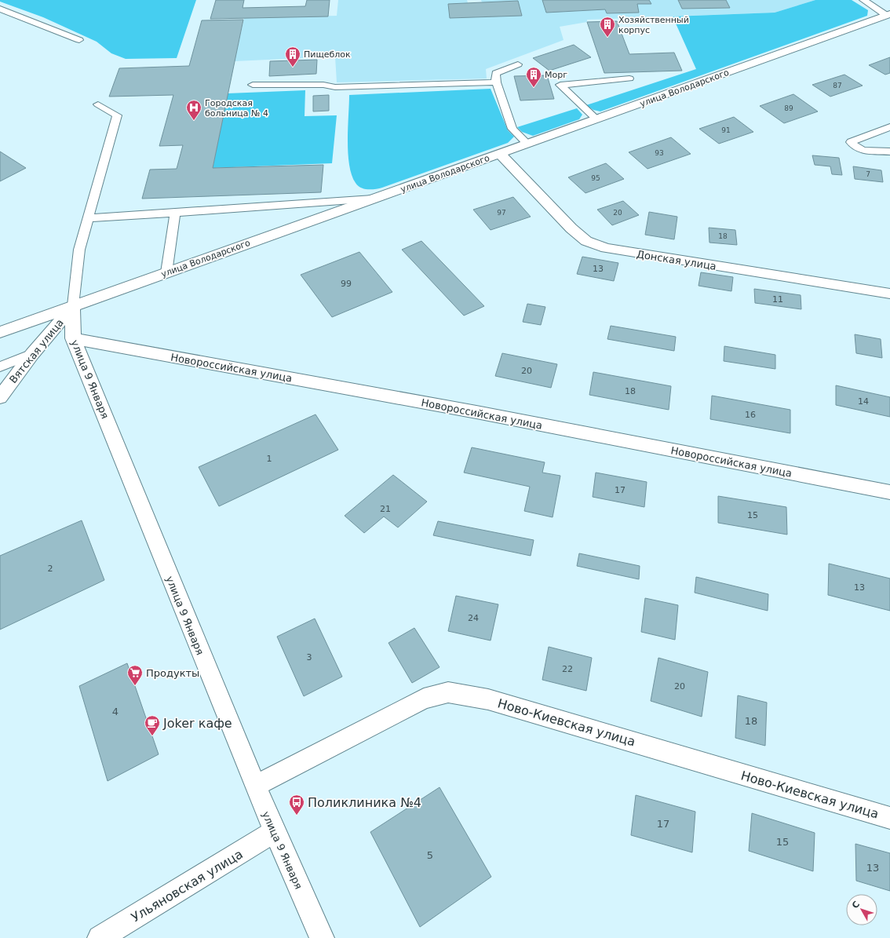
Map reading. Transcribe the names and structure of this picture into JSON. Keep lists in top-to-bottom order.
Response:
{
  "streets": {
    "street": [
      "улица Володарского",
      "Донская улица",
      "Вятская улица",
      "Новороссийская улица",
      "улица 9 Января",
      "Ново-Киевская улица",
      "Ульяновская улица"
    ]
  },
  "crossings": [
    ["улица Володарского", "Донская улица"],
    ["улица Володарского", "Вятская улица"],
    ["улица Володарского", "улица 9 Января"],
    ["Вятская улица", "улица 9 Января"],
    ["Новороссийская улица", "улица 9 Января"],
    ["улица 9 Января", "Ново-Киевская улица"],
    ["улица 9 Января", "Ульяновская улица"]
  ],
  "places": {
    "building": ["Хозяйственный корпус", "Пищеблок", "Морг"],
    "hospital": ["Городская больница № 4"],
    "supermarket": ["Продукты"],
    "cafe": ["Joker кафе"],
    "bus stop": ["Поликлиника №4"]
  },
  "house_numbers": [
    "87",
    "89",
    "91",
    "93",
    "7",
    "95",
    "97",
    "20",
    "18",
    "13",
    "99",
    "11",
    "20",
    "18",
    "14",
    "16",
    "1",
    "17",
    "21",
    "15",
    "2",
    "13",
    "24",
    "3",
    "22",
    "20",
    "4",
    "18",
    "17",
    "15",
    "5",
    "13"
  ],
  "north": "top left"
}
